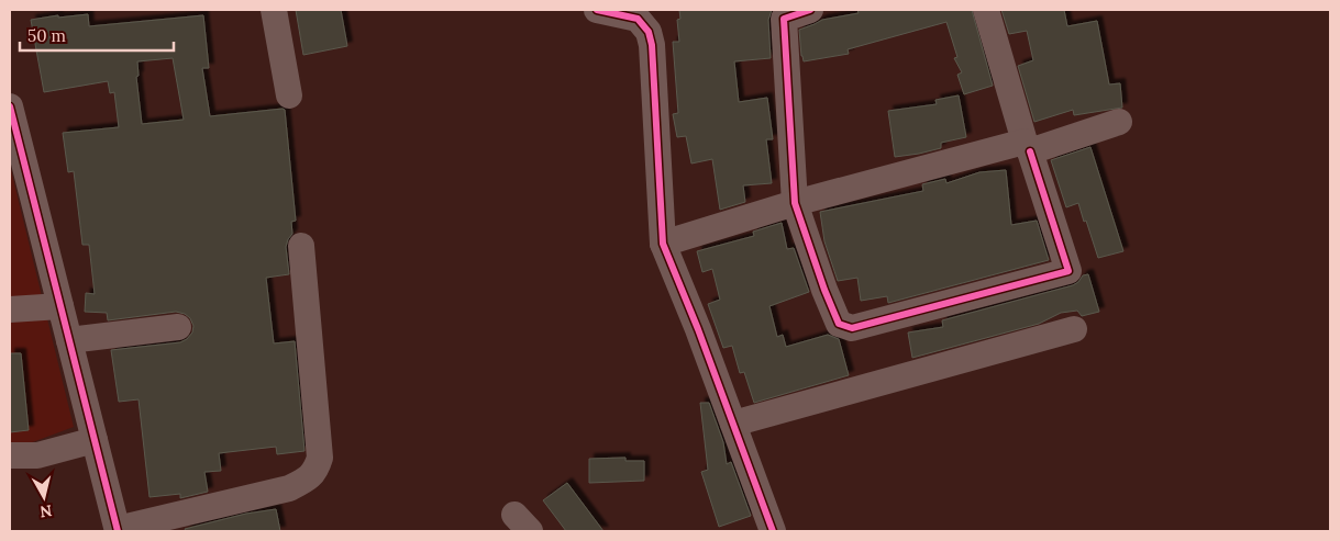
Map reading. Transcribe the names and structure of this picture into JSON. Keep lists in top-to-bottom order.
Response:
{
  "scale_bar": "50 m",
  "north": "bottom"
}
